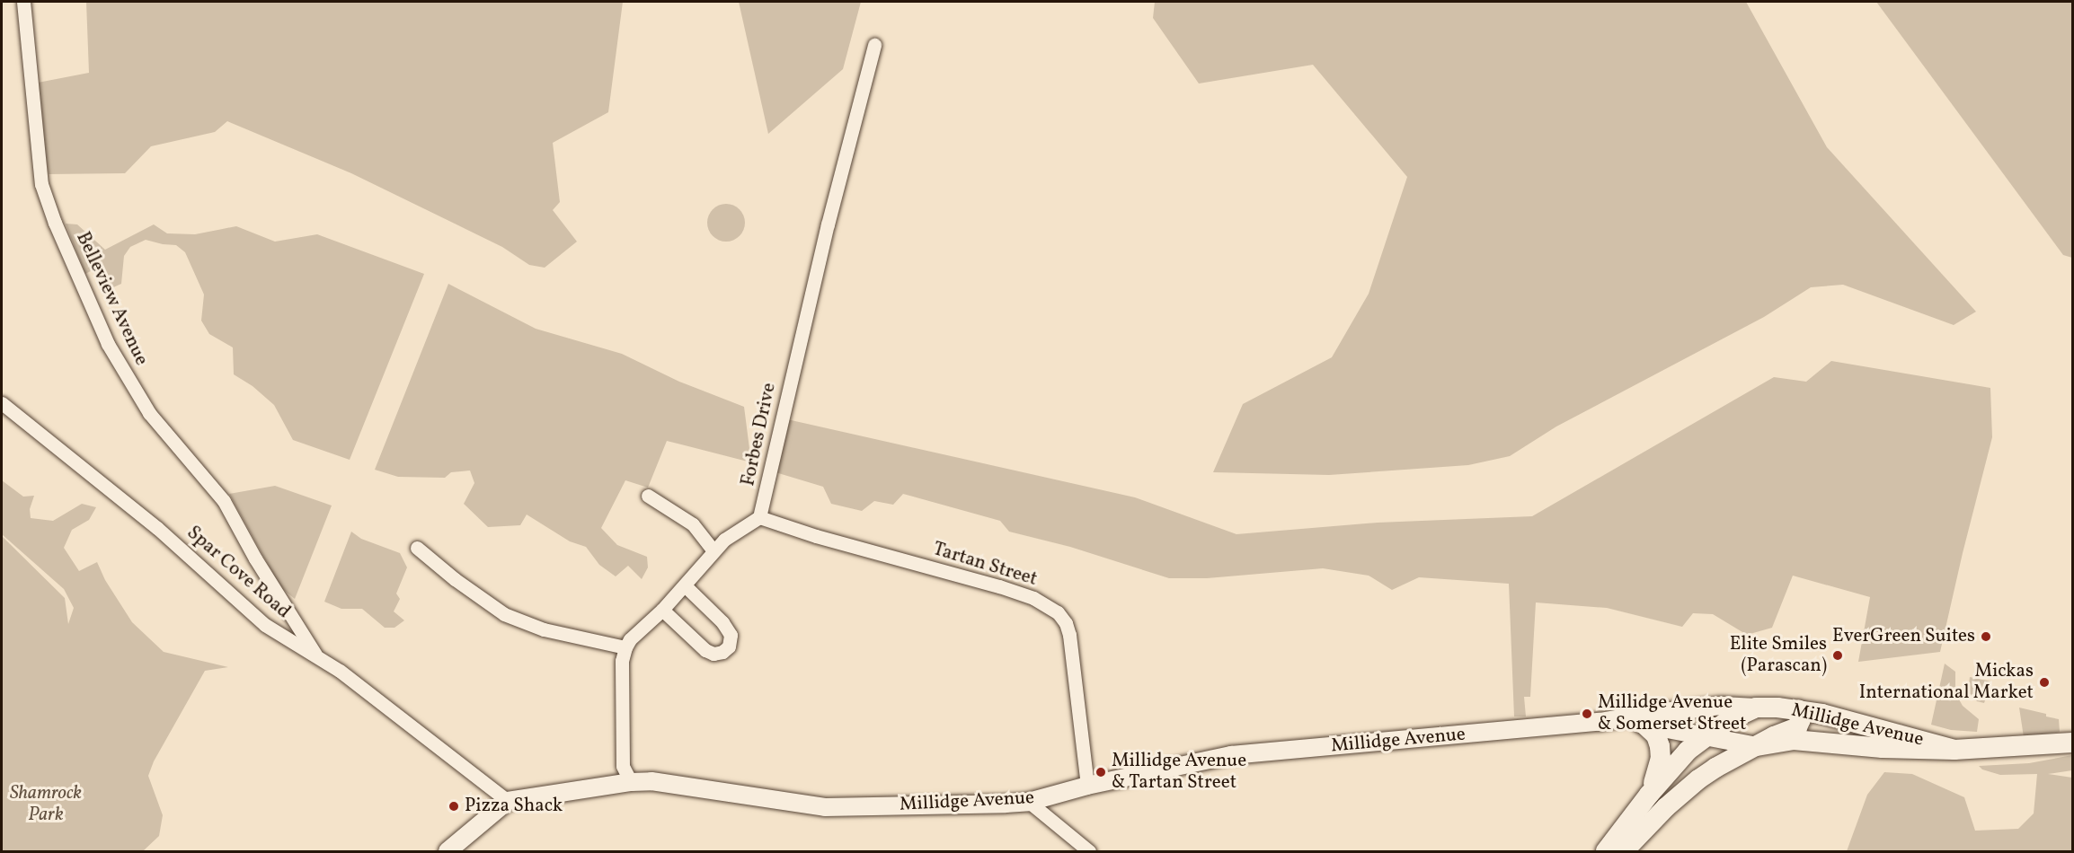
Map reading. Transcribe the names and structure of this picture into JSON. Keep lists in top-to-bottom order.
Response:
{
  "streets": {
    "main road": ["Millidge Avenue"],
    "street": [
      "Belleview Avenue",
      "Forbes Drive",
      "Tartan Street",
      "Spar Cove Road"
    ]
  },
  "crossings": [
    ["Belleview Avenue", "Spar Cove Road"],
    ["Forbes Drive", "Tartan Street"],
    ["Tartan Street", "Millidge Avenue"],
    ["Spar Cove Road", "Millidge Avenue"]
  ],
  "parks": ["Shamrock Park"],
  "places": [
    "EverGreen Suites",
    "Elite Smiles (Parascan)",
    "Mickas International Market",
    "Millidge Avenue & Somerset Street",
    "Millidge Avenue & Tartan Street",
    "Pizza Shack"
  ]
}
